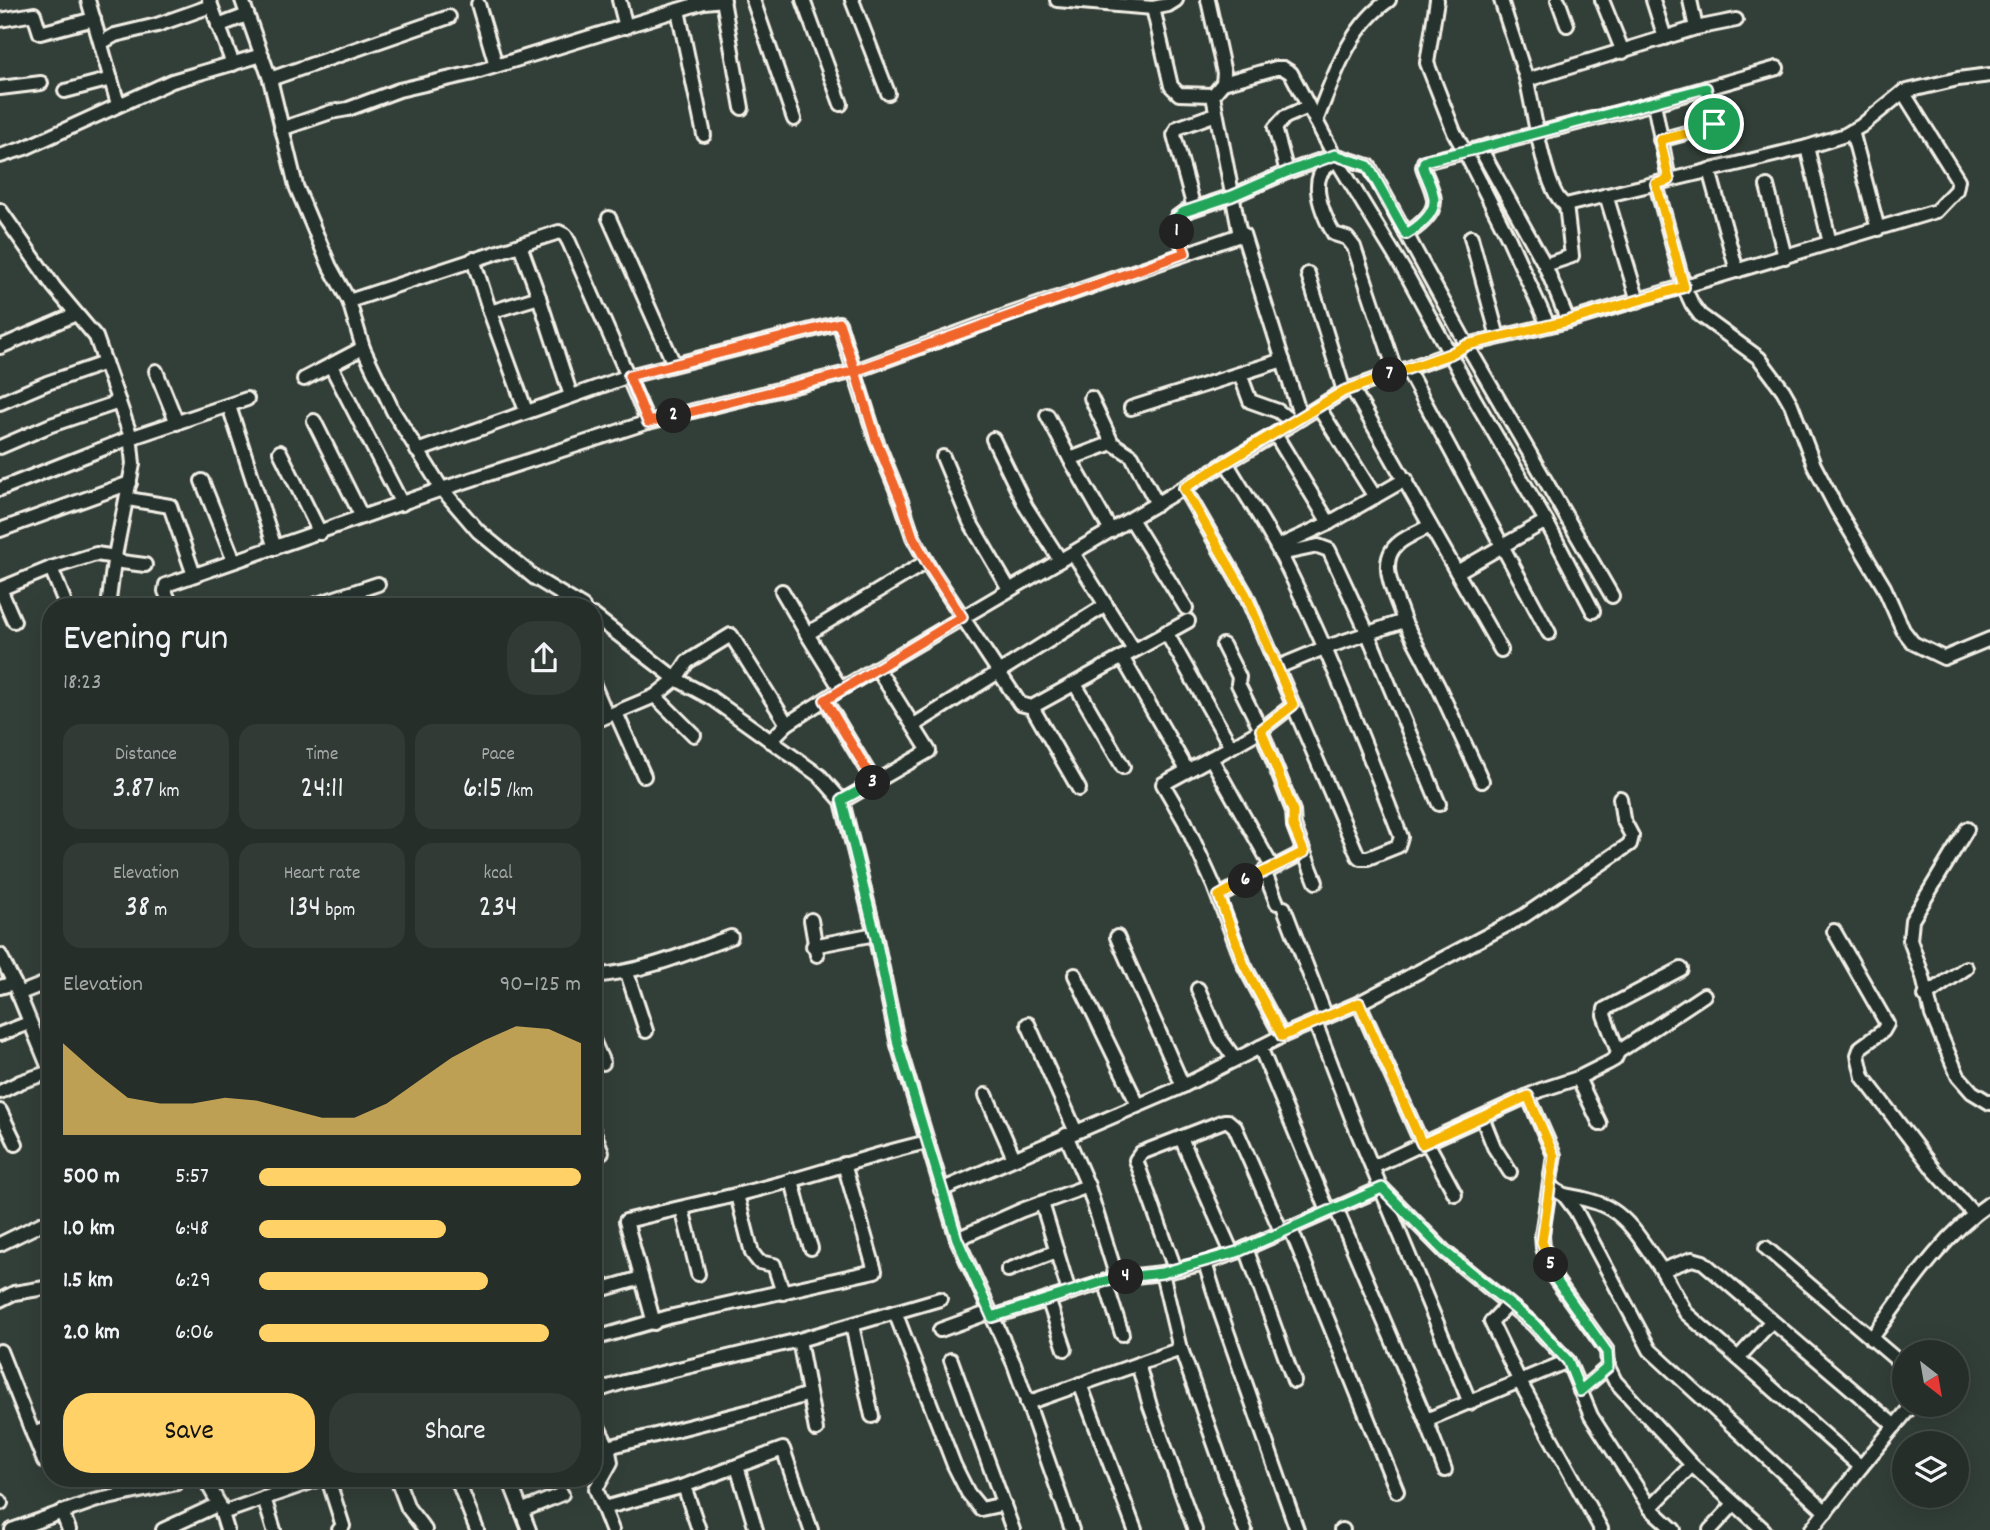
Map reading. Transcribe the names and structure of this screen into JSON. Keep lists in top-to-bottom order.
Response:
{
  "north": "bottom right",
  "page": {
    "pins": [
      "1",
      "7",
      "2",
      "3",
      "6",
      "5",
      "4"
    ],
    "heading": ["Evening run", "18:23"],
    "stats": [
      ["Distance", "3.87 km"],
      ["Time", "24:11"],
      ["Pace", "6:15 /km"],
      ["Elevation", "38 m"],
      ["Heart rate", "134 bpm"],
      ["kcal", "234"]
    ],
    "chart": ["Elevation", "90–125 m"],
    "list": [
      {
        "name": "500 m",
        "note": "5:57"
      },
      {
        "name": "1.0 km",
        "note": "6:48"
      },
      {
        "name": "1.5 km",
        "note": "6:29"
      },
      {
        "name": "2.0 km",
        "note": "6:06"
      }
    ],
    "buttons": ["Save", "Share"]
  }
}
